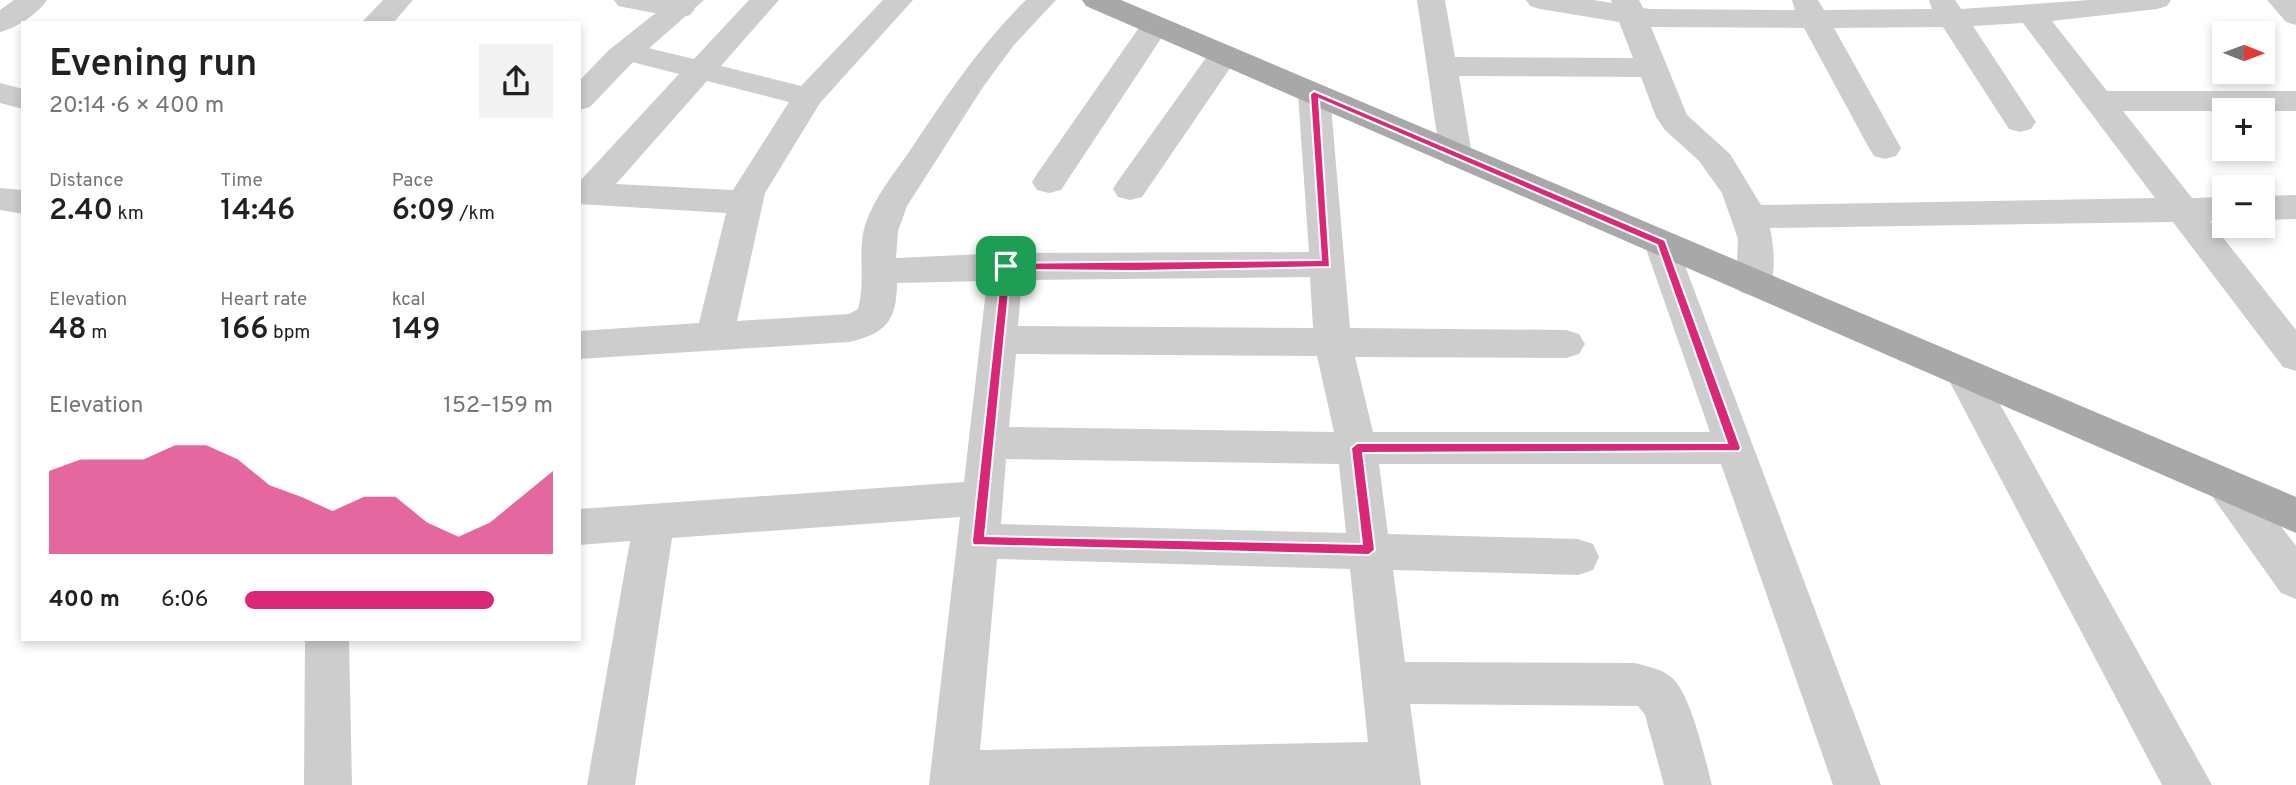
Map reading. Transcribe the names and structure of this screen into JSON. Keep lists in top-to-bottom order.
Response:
{
  "north": "right",
  "page": {
    "map_buttons": ["+", "−"],
    "heading": ["Evening run", "20:14 · 6 × 400 m"],
    "stats": [
      ["Distance", "2.40 km"],
      ["Time", "14:46"],
      ["Pace", "6:09 /km"],
      ["Elevation", "48 m"],
      ["Heart rate", "166 bpm"],
      ["kcal", "149"]
    ],
    "chart": ["Elevation", "152–159 m"],
    "list": [
      {
        "name": "400 m",
        "note": "6:06"
      }
    ]
  }
}
